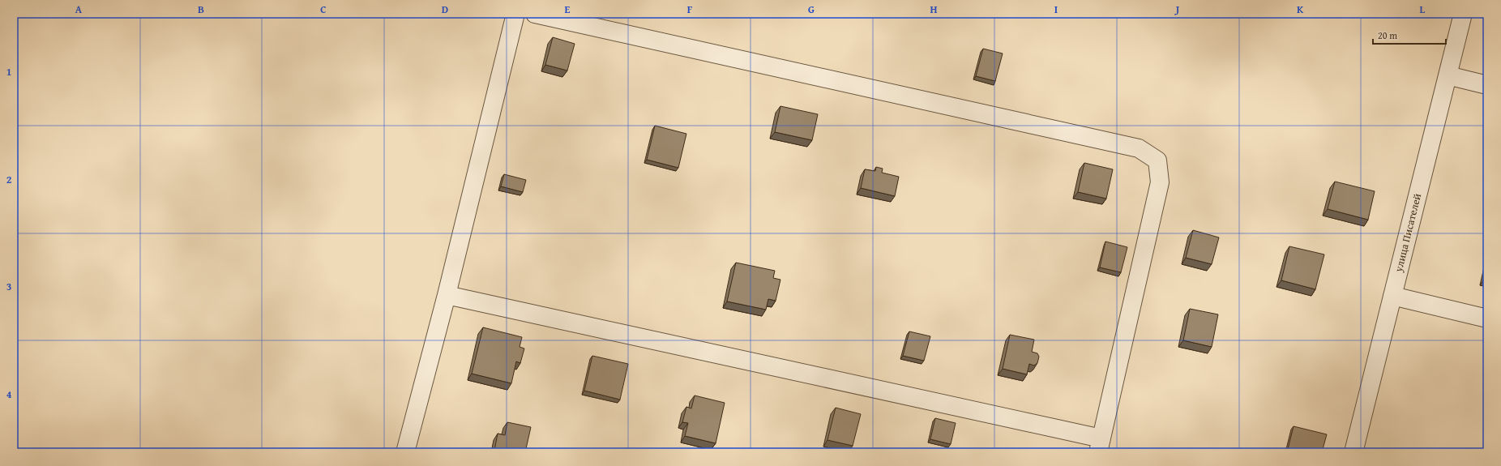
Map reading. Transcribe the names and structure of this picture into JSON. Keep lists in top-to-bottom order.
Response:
{
  "streets": {
    "street": ["улица Писателей"]
  },
  "scale_bar": "20 m",
  "grid": {
    "columns": [
      "A",
      "B",
      "C",
      "D",
      "E",
      "F",
      "G",
      "H",
      "I",
      "J",
      "K",
      "L"
    ],
    "rows": [
      "1",
      "2",
      "3",
      "4"
    ]
  }
}
